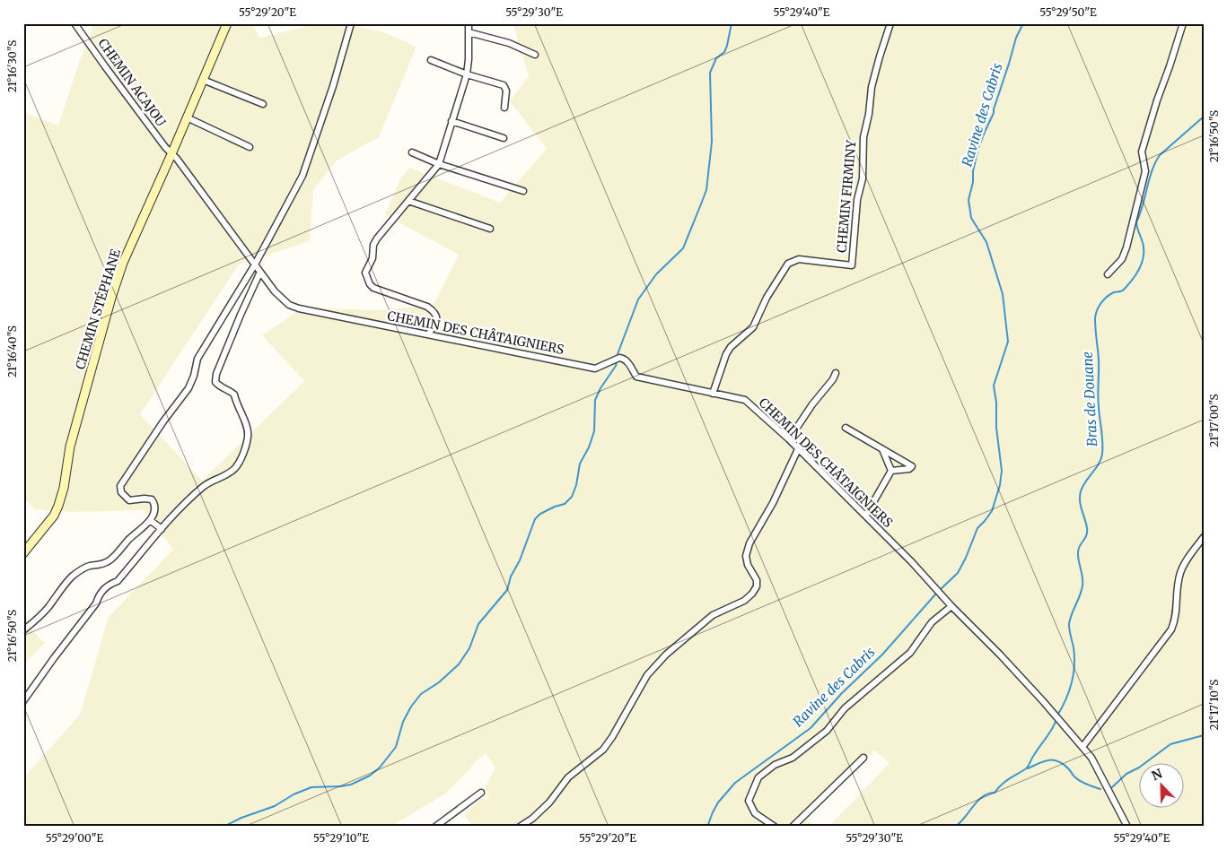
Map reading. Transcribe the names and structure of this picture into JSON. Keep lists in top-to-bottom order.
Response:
{
  "streets": {
    "main road": ["CHEMIN STÉPHANE"],
    "street": ["CHEMIN ACAJOU", "CHEMIN FIRMINY", "CHEMIN DES CHÂTAIGNIERS"]
  },
  "crossings": [
    ["CHEMIN ACAJOU", "CHEMIN STÉPHANE"],
    ["CHEMIN ACAJOU", "CHEMIN DES CHÂTAIGNIERS"],
    ["CHEMIN FIRMINY", "CHEMIN DES CHÂTAIGNIERS"],
    ["CHEMIN STÉPHANE", "CHEMIN DES CHÂTAIGNIERS"]
  ],
  "water": ["Ravine des Cabris", "Bras de Douane"],
  "north": "top left",
  "coordinates": [
    "55°29'20\"E",
    "55°29'30\"E",
    "55°29'40\"E",
    "55°29'50\"E",
    "21°16'30\"S",
    "21°16'50\"S",
    "21°16'40\"S",
    "21°17'00\"S",
    "21°17'10\"S",
    "55°29'00\"E",
    "55°29'10\"E"
  ]
}
